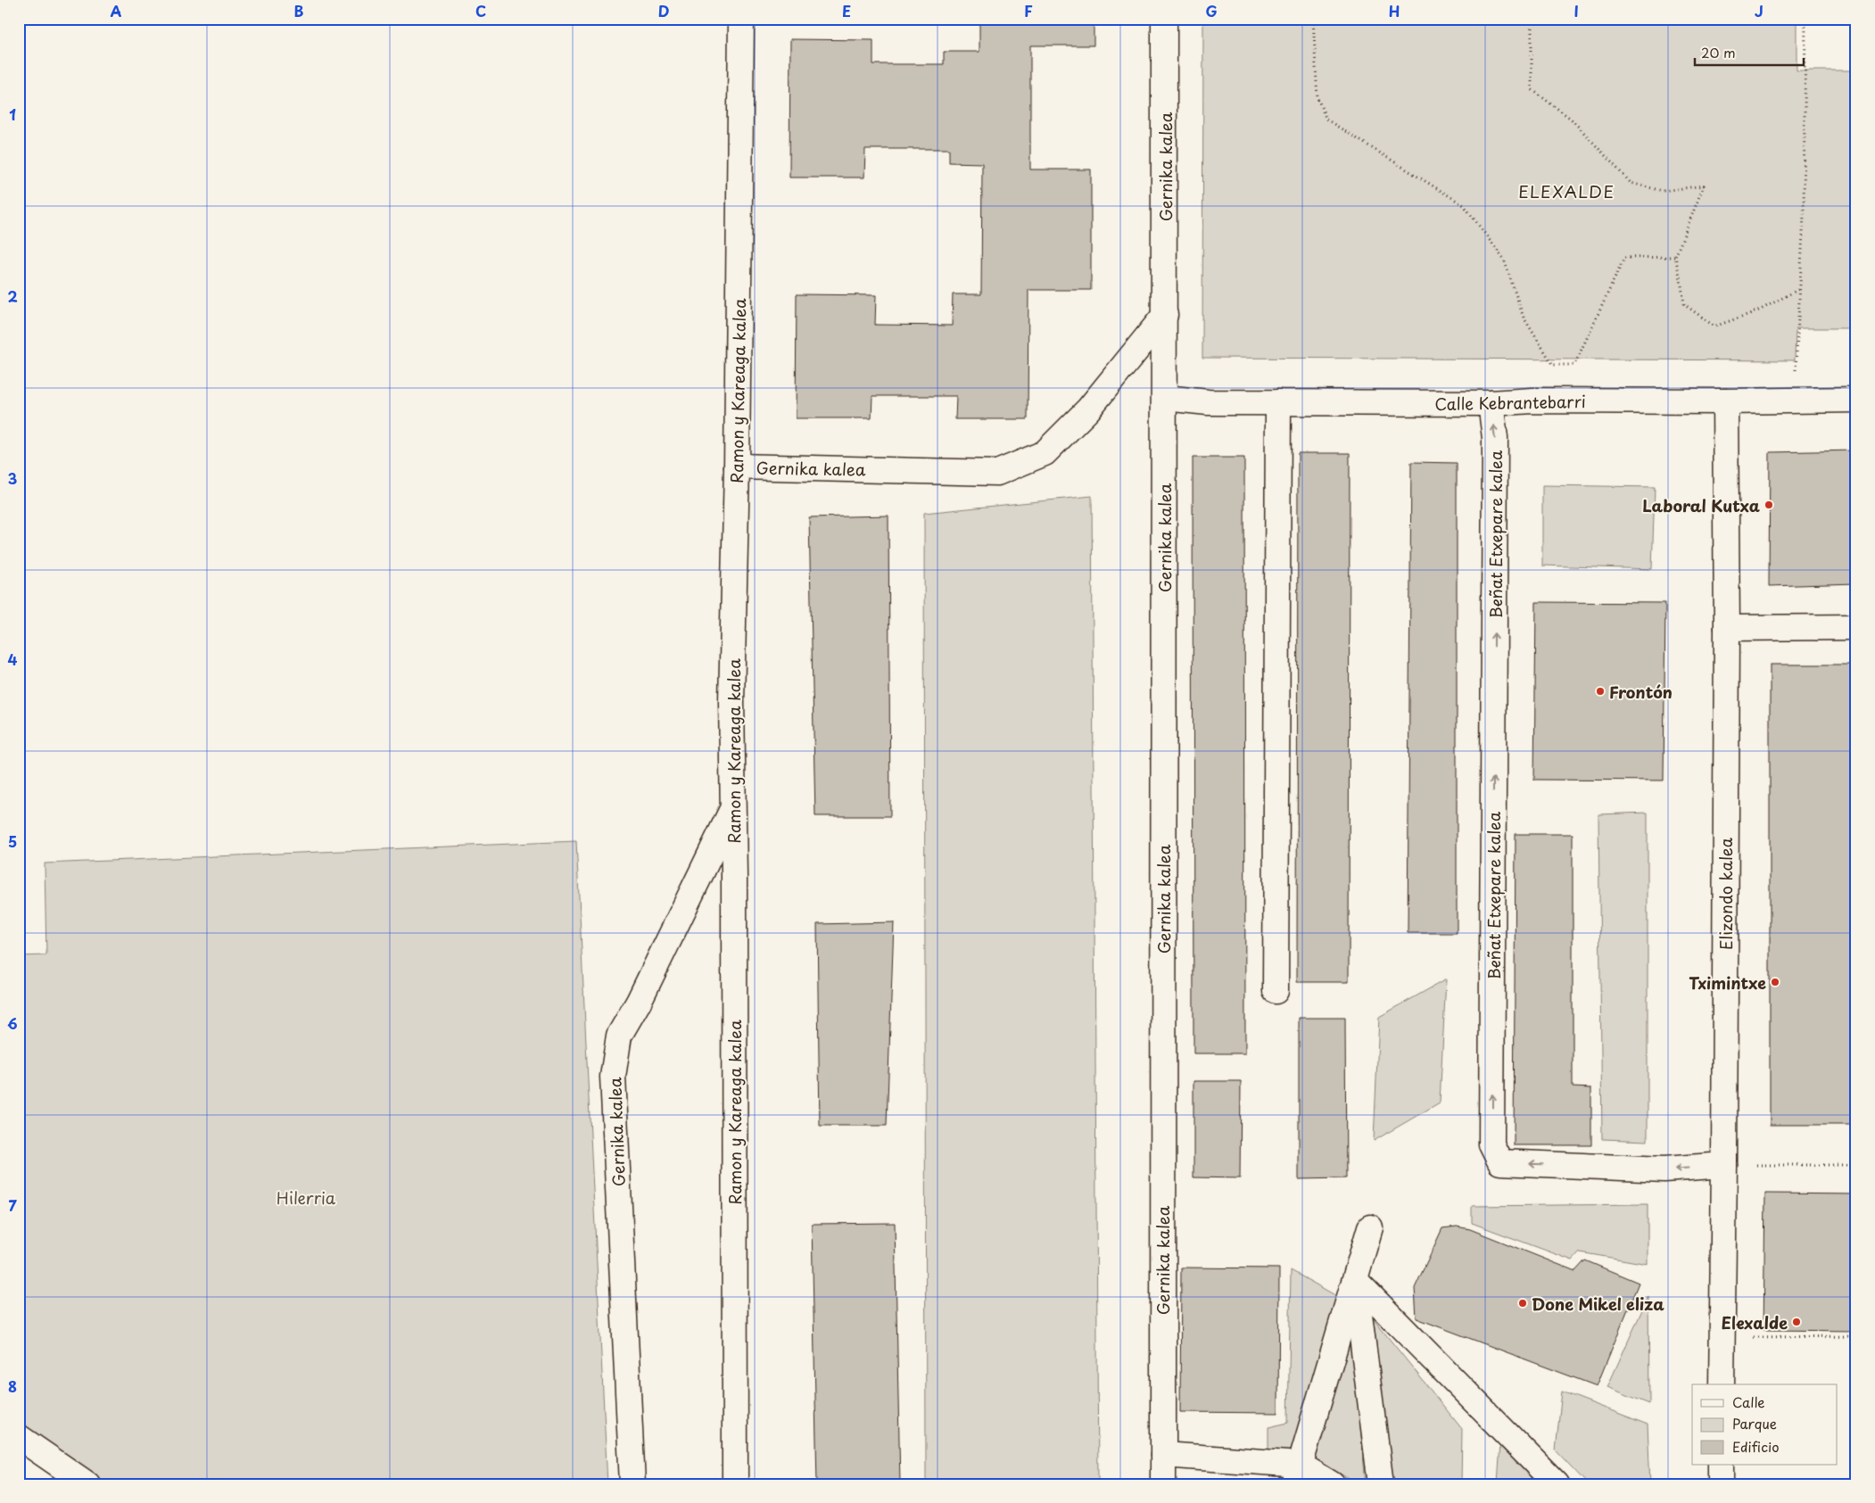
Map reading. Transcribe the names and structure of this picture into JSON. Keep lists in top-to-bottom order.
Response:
{
  "streets": {
    "street": [
      "Gernika kalea",
      "Ramon y Kareaga kalea",
      "Calle Kebrantebarri",
      "Beñat Etxepare kalea",
      "Elizondo kalea"
    ]
  },
  "crossings": [
    ["Gernika kalea", "Ramon y Kareaga kalea"],
    ["Gernika kalea", "Calle Kebrantebarri"],
    ["Calle Kebrantebarri", "Beñat Etxepare kalea"],
    ["Calle Kebrantebarri", "Elizondo kalea"],
    ["Beñat Etxepare kalea", "Elizondo kalea"]
  ],
  "districts": ["ELEXALDE"],
  "parks": ["Hilerria"],
  "places": [
    "Laboral Kutxa",
    "Frontón",
    "Tximintxe",
    "Done Mikel eliza",
    "Elexalde"
  ],
  "legend": ["Calle", "Parque", "Edificio"],
  "scale_bar": "20 m",
  "grid": {
    "columns": [
      "A",
      "B",
      "C",
      "D",
      "E",
      "F",
      "G",
      "H",
      "I",
      "J"
    ],
    "rows": [
      "1",
      "2",
      "3",
      "4",
      "5",
      "6",
      "7",
      "8"
    ]
  }
}
